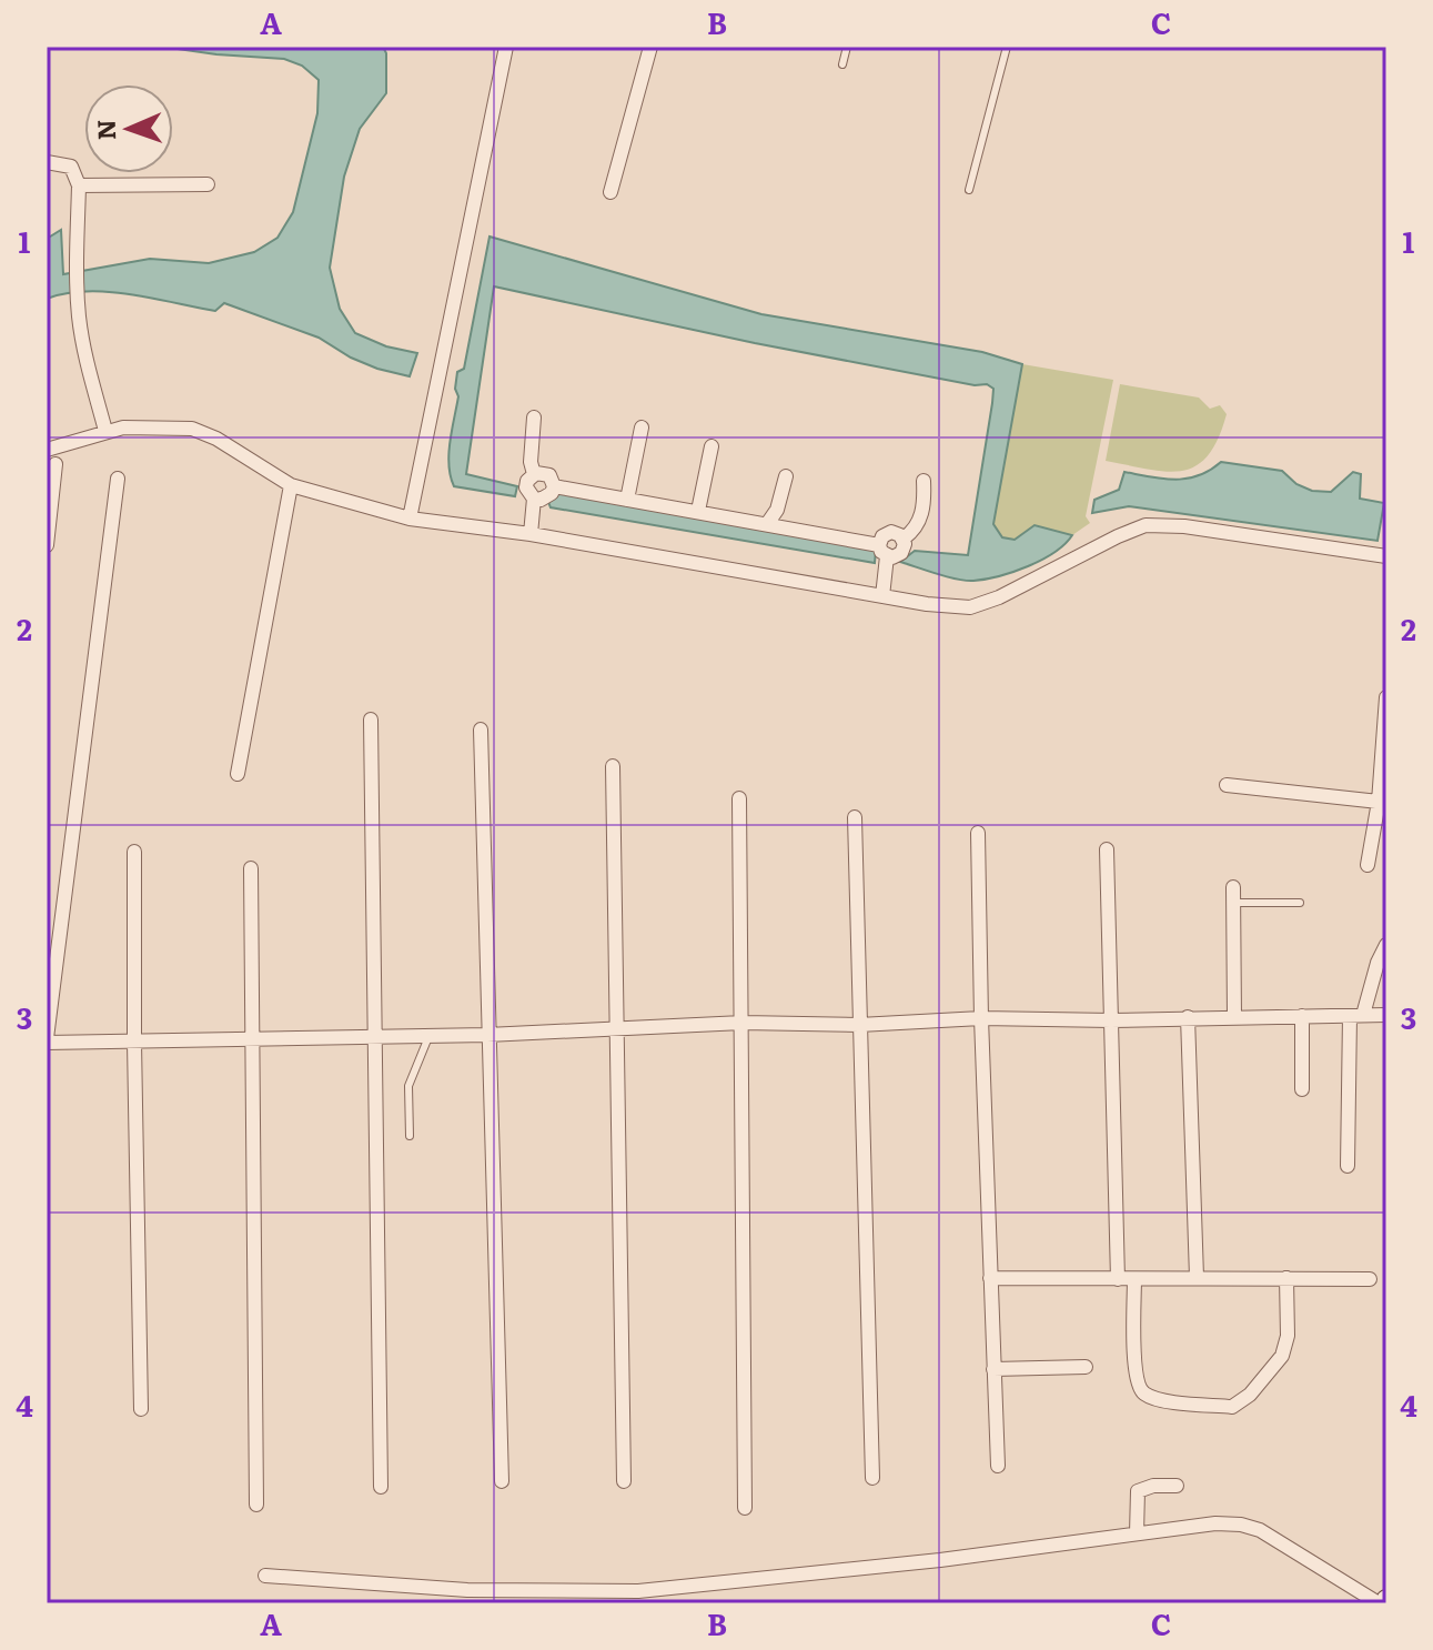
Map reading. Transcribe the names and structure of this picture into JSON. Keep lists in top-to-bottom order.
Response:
{
  "north": "left",
  "grid": {
    "columns": ["A", "B", "C"],
    "rows": [
      "1",
      "2",
      "3",
      "4"
    ]
  }
}
